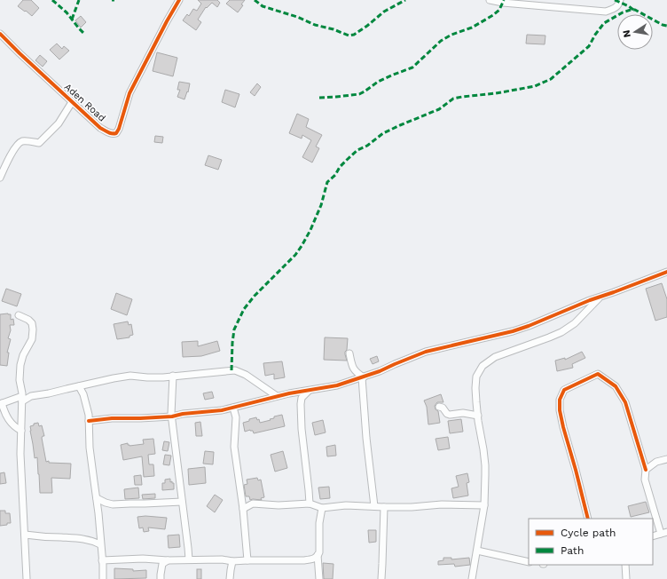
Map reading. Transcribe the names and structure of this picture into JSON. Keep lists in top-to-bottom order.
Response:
{
  "streets": {
    "street": ["Aden Road"]
  },
  "legend": ["Cycle path", "Path"],
  "north": "left"
}
